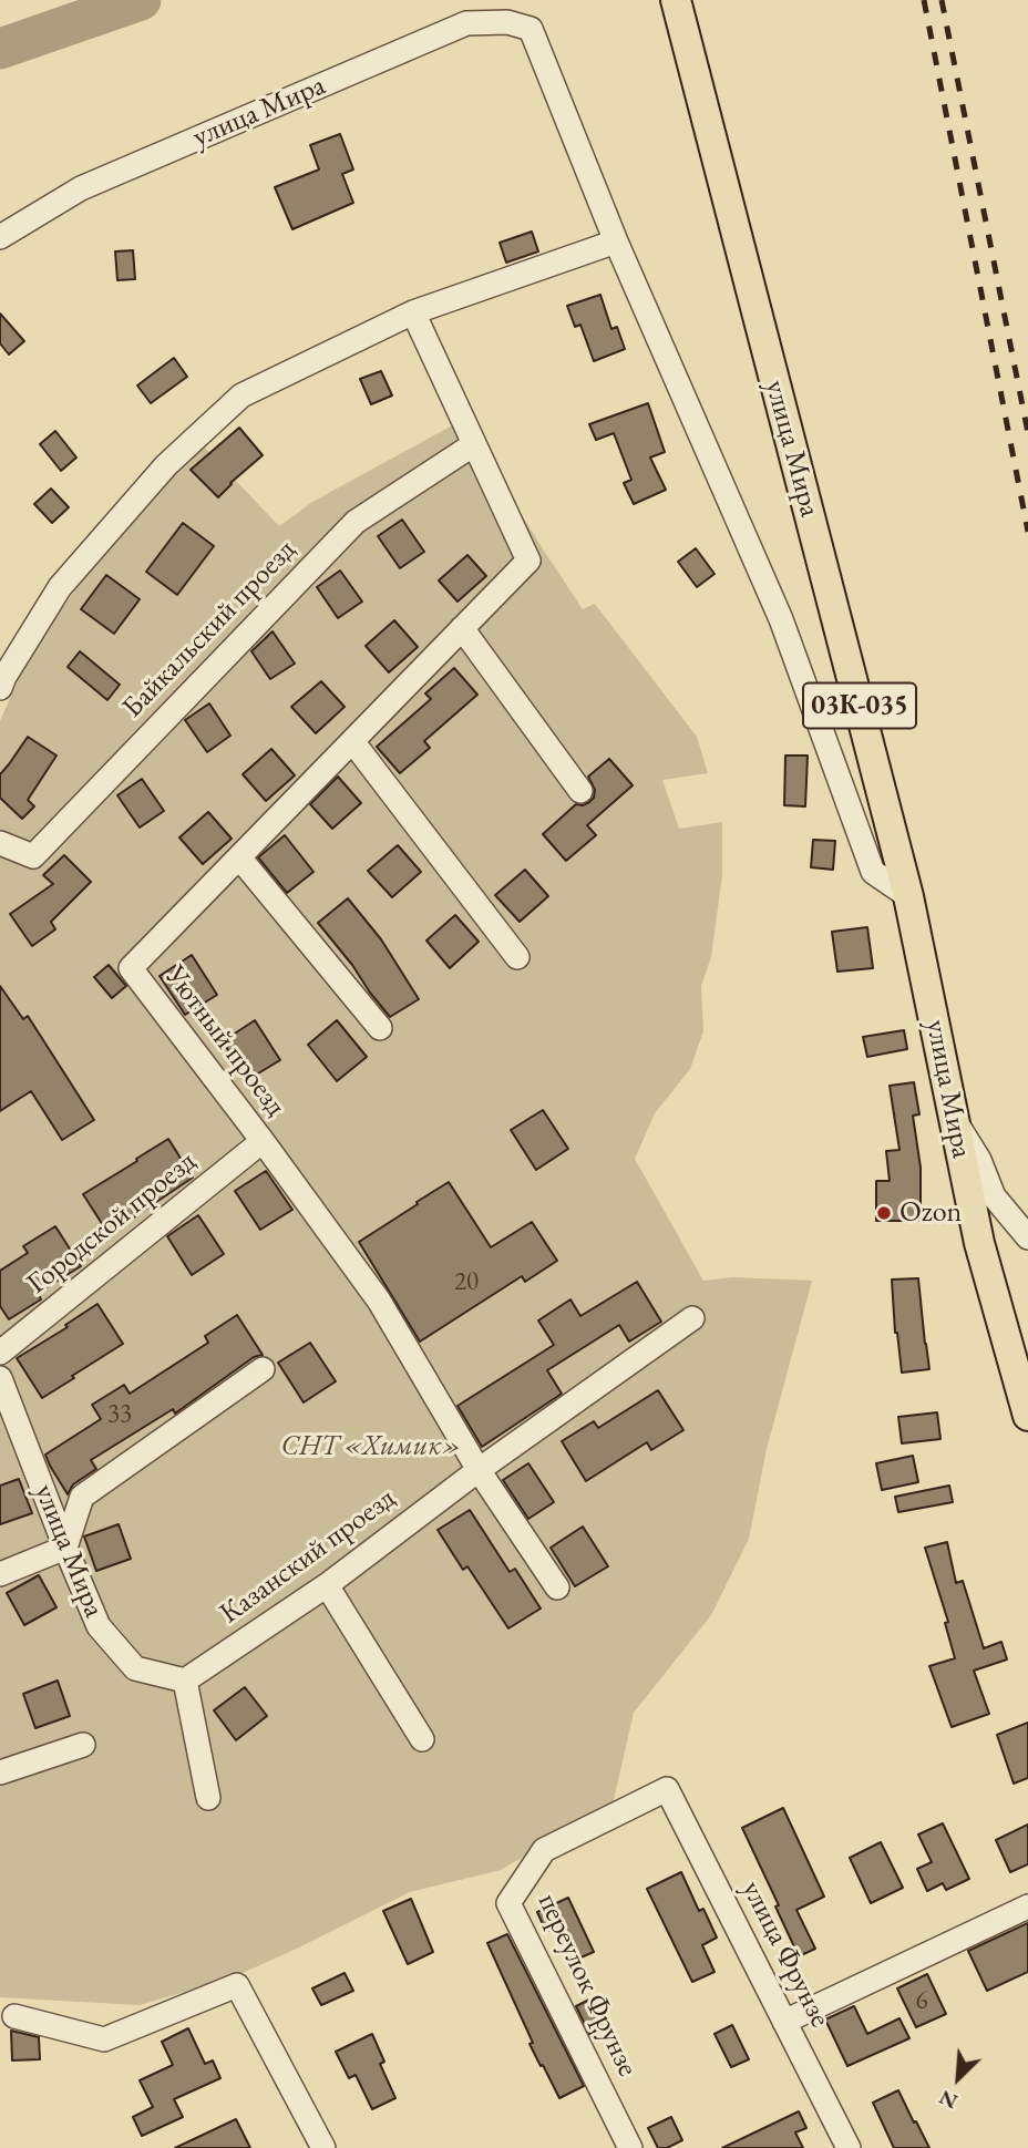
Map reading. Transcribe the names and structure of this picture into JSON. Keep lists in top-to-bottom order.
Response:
{
  "streets": {
    "main road": ["улица Мира", "03К-035"],
    "street": [
      "Байкальский проезд",
      "Уютный проезд",
      "Городской проезд",
      "Казанский проезд",
      "улица Фрунзе",
      "переулок Фрунзе"
    ]
  },
  "crossings": [
    ["улица Мира", "Казанский проезд"],
    ["Байкальский проезд", "Уютный проезд"],
    ["Уютный проезд", "Городской проезд"],
    ["Уютный проезд", "Казанский проезд"],
    ["улица Фрунзе", "переулок Фрунзе"]
  ],
  "parks": ["СНТ «Химик»"],
  "places": ["Ozon"],
  "house_numbers": ["20", "33", "6"],
  "north": "bottom left"
}
